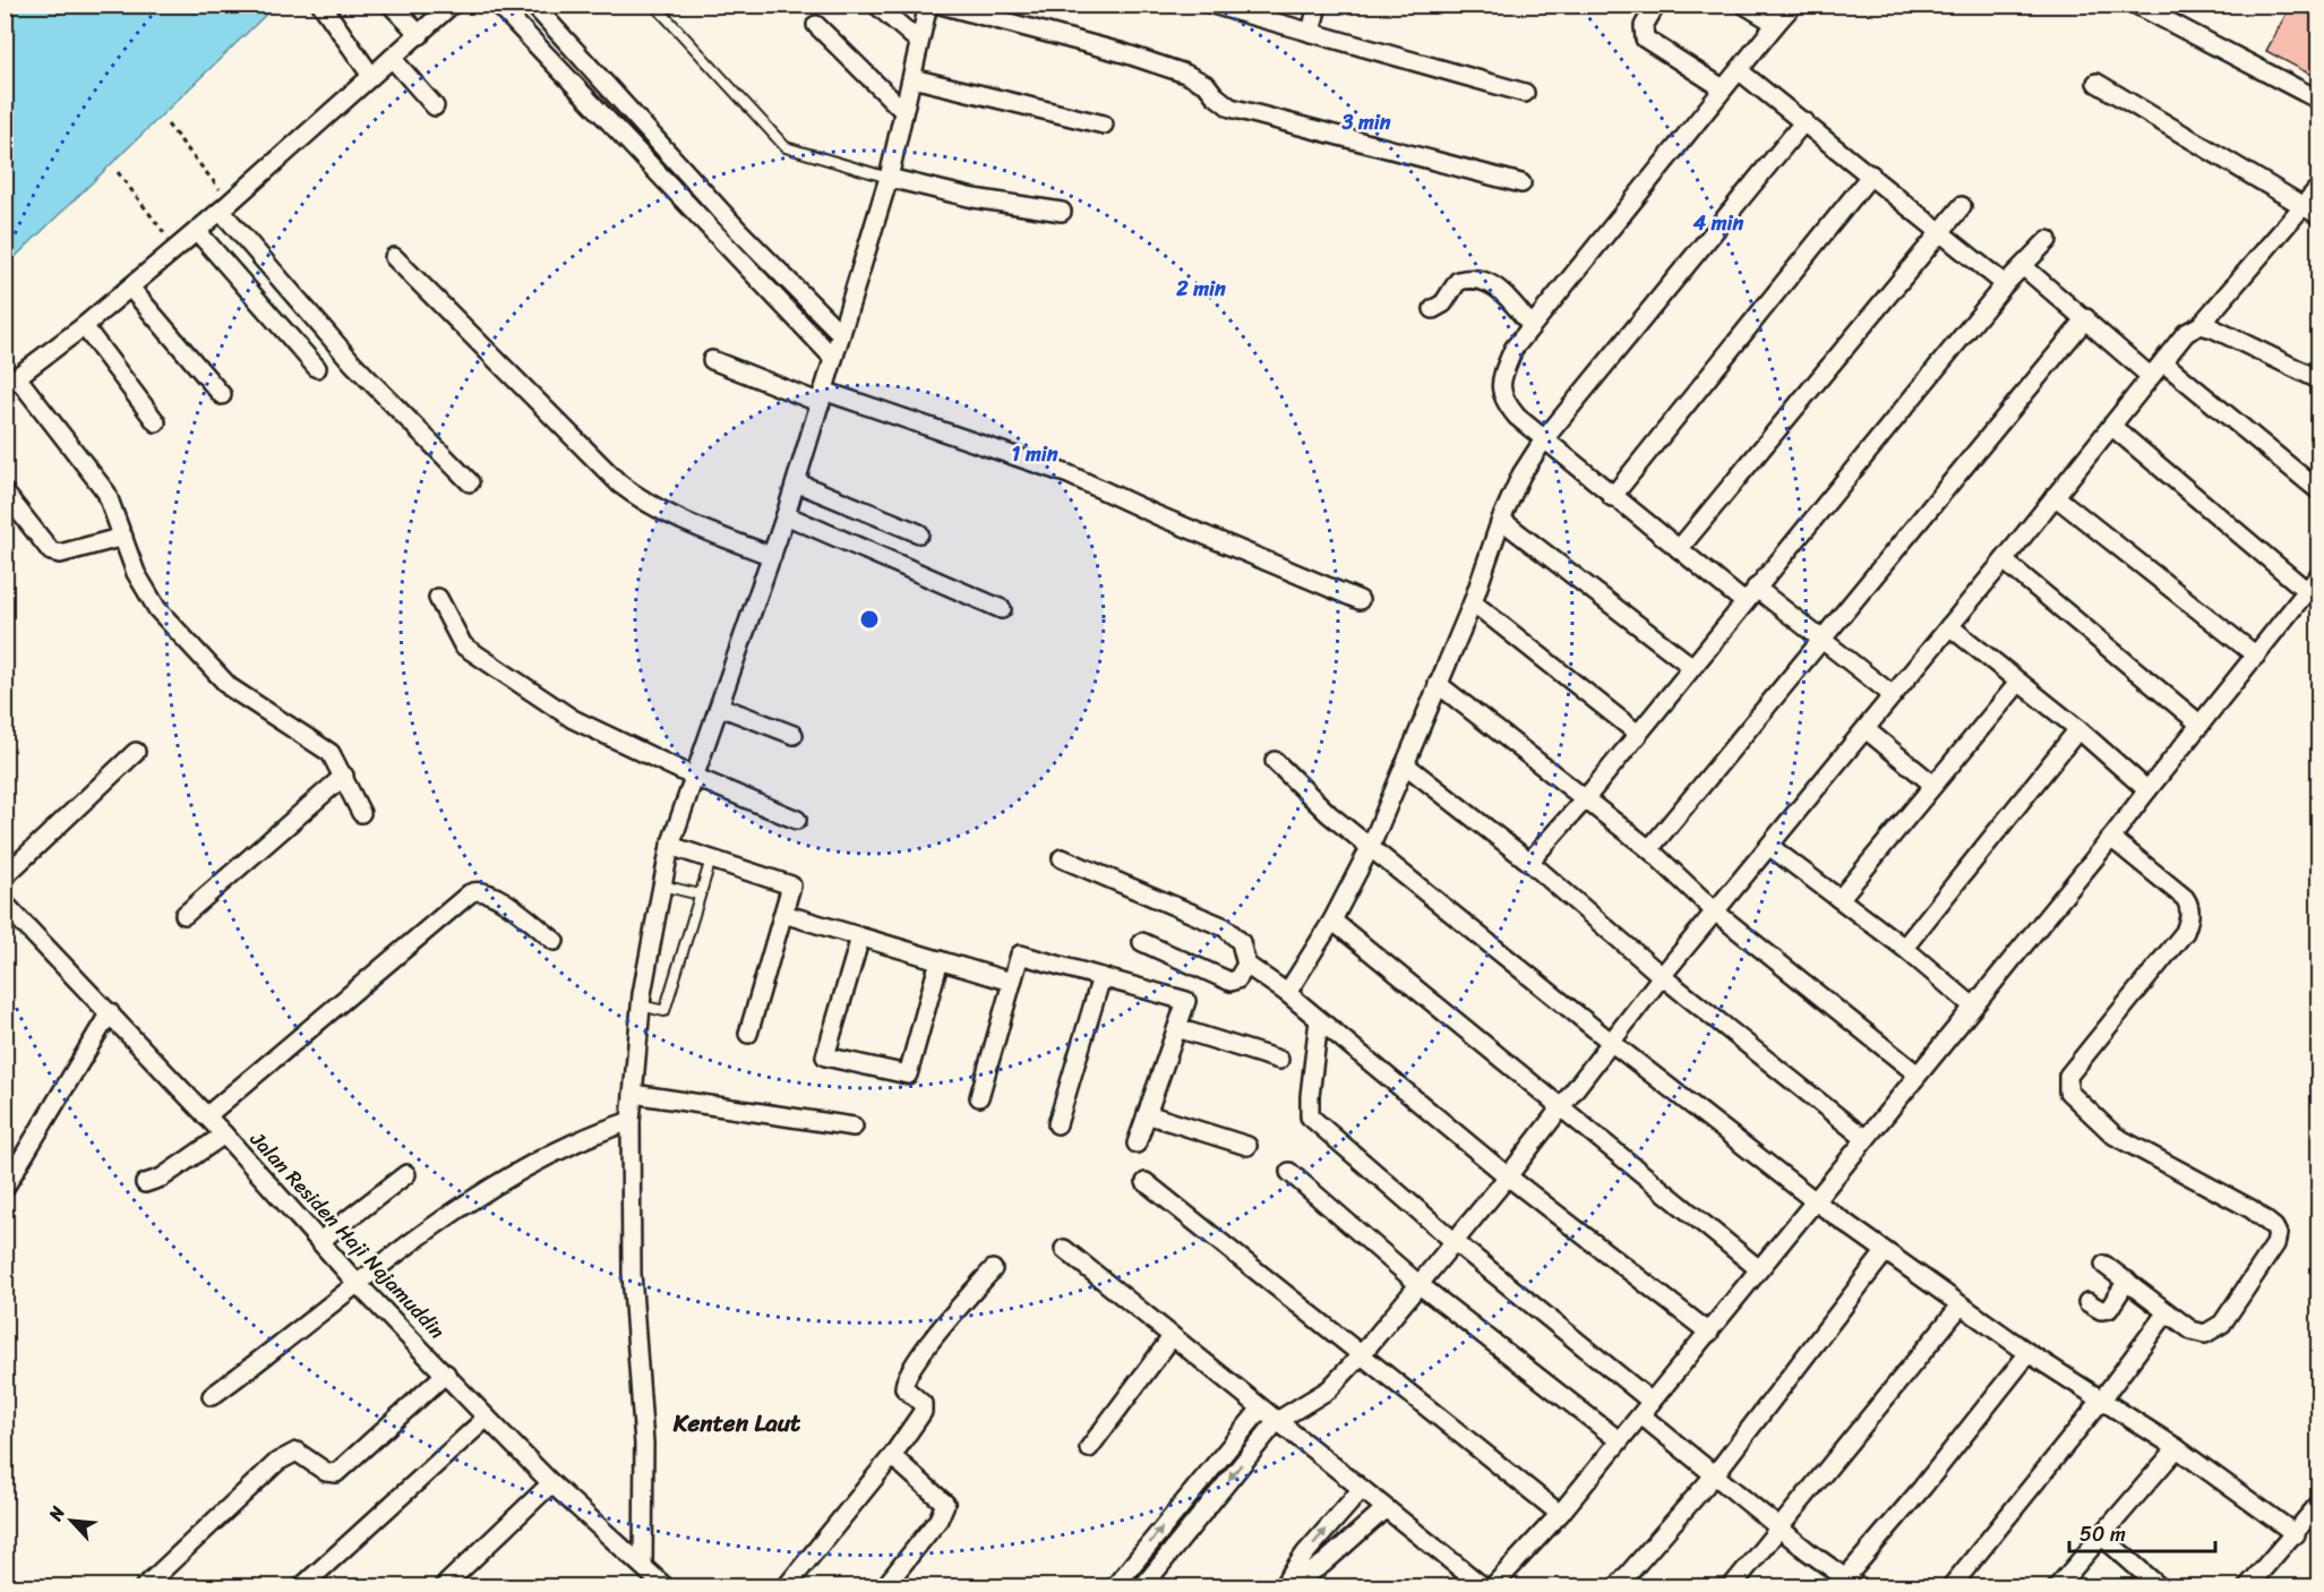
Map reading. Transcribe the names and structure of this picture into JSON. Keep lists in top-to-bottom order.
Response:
{
  "streets": {
    "street": ["Jalan Residen Haji Najamuddin"]
  },
  "districts": ["Kenten Laut"],
  "scale_bar": "50 m",
  "north": "top left",
  "rings": [
    "3 min",
    "4 min",
    "2 min",
    "1 min"
  ]
}
